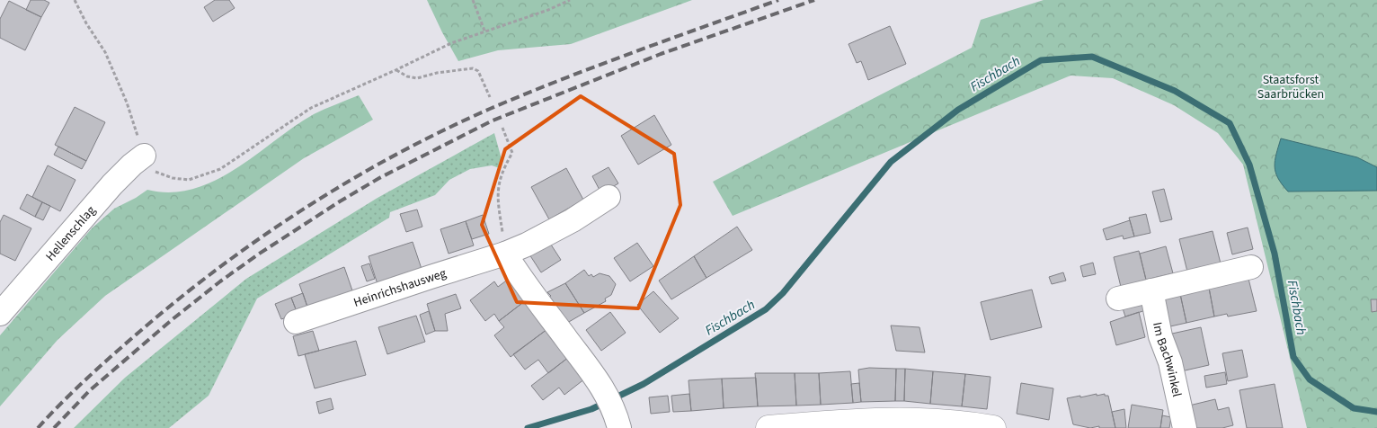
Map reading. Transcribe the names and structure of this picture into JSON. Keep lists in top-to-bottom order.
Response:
{
  "streets": {
    "street": ["Hellenschlag", "Heinrichshausweg", "Im Bachwinkel"]
  },
  "water": ["Fischbach"],
  "parks": ["Staatsforst Saarbrücken"]
}
